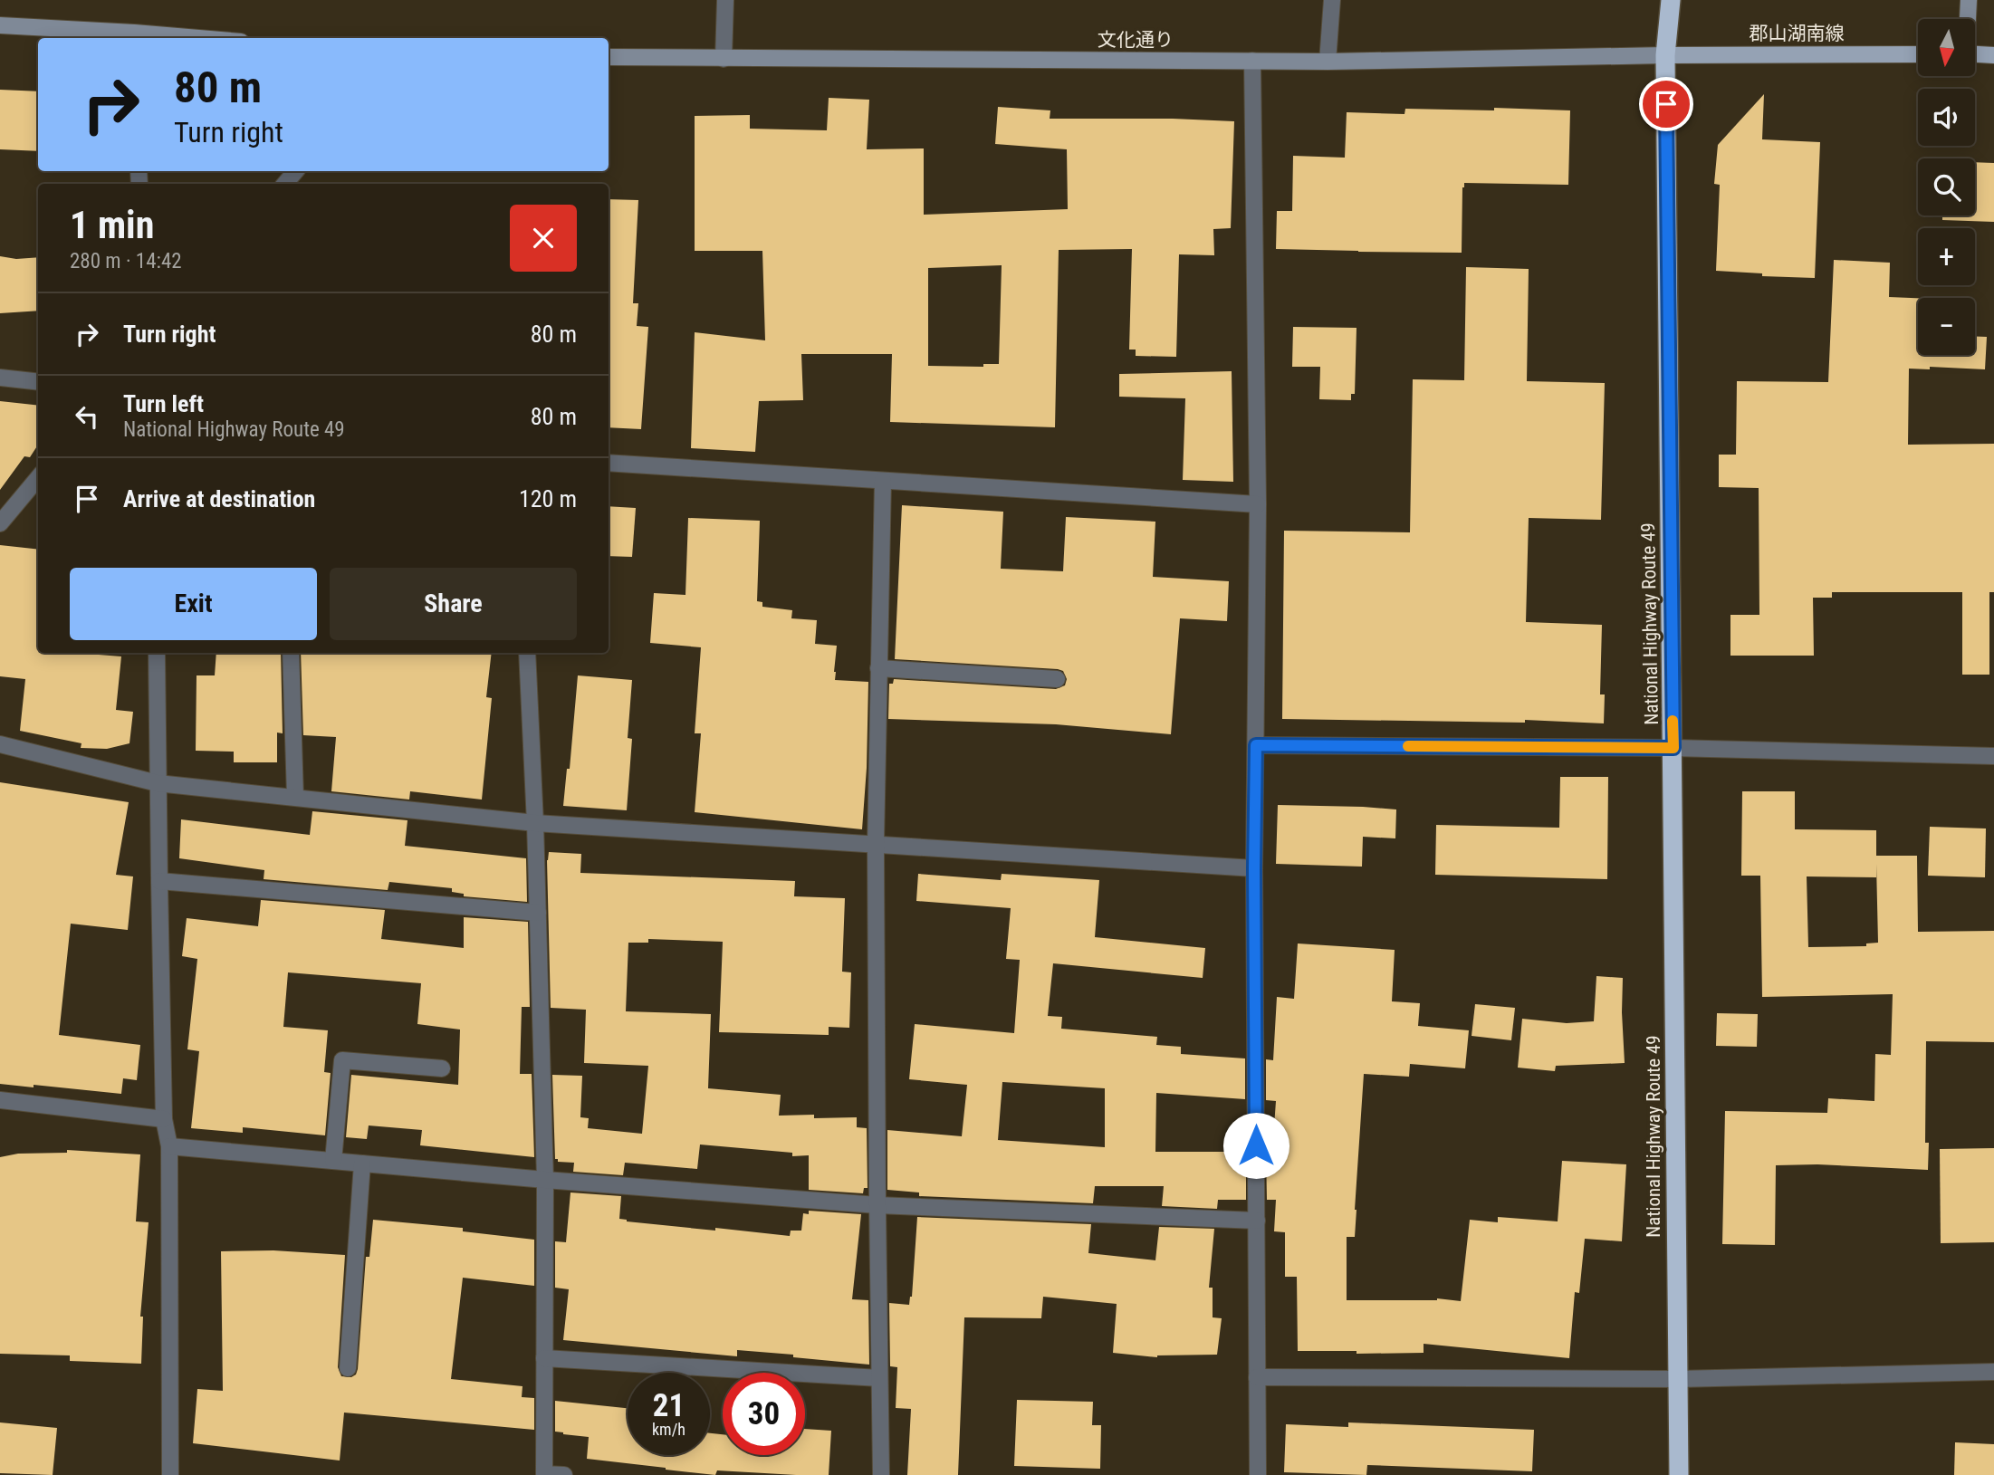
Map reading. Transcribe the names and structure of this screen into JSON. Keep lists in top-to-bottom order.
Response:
{
  "streets": {
    "highway": ["National Highway Route 49"],
    "main road": ["郡山湖南線"],
    "street": ["文化通り"]
  },
  "crossings": [
    ["郡山湖南線", "文化通り"],
    ["郡山湖南線", "National Highway Route 49"],
    ["文化通り", "National Highway Route 49"]
  ],
  "north": "bottom",
  "page": {
    "map_buttons": ["+", "−"],
    "turn": ["80 m", "Turn right"],
    "heading": ["1 min", "280 m · 14:42"],
    "list": [
      {
        "name": "Turn right",
        "value": "80 m"
      },
      {
        "name": "Turn left",
        "note": "National Highway Route 49",
        "value": "80 m"
      },
      {
        "name": "Arrive at destination",
        "value": "120 m"
      }
    ],
    "buttons": ["Exit", "Share"],
    "speed": "21 km/h",
    "limit": "30"
  }
}
